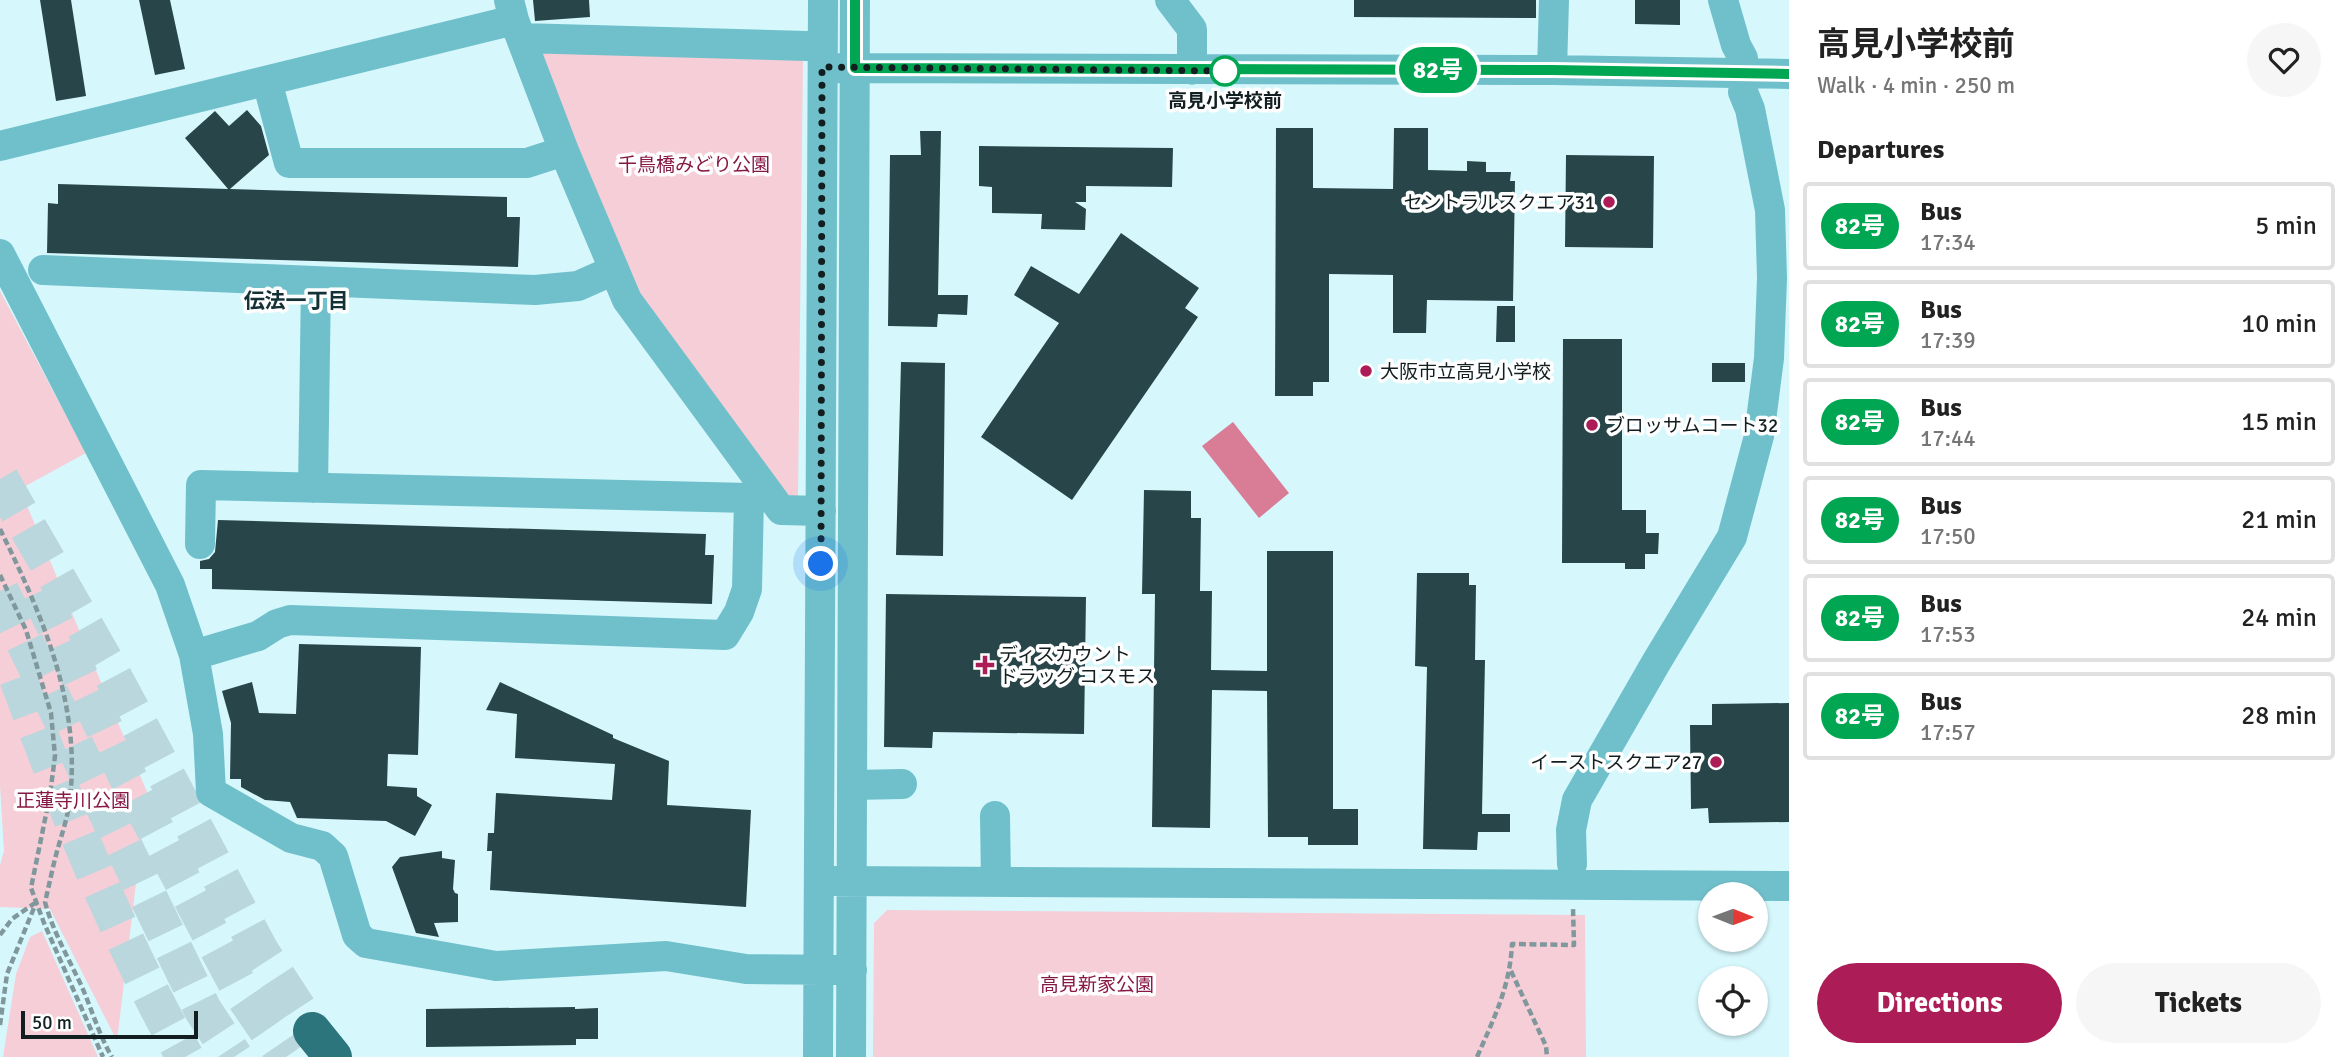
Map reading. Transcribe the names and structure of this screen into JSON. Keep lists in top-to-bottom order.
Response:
{
  "districts": ["伝法一丁目"],
  "parks": ["千鳥橋みどり公園", "正蓮寺川公園", "高見新家公園"],
  "places": {
    "other": [
      "高見小学校前",
      "セントラルスクエア31",
      "大阪市立高見小学校",
      "ブロッサムコート32",
      "イーストスクエア27"
    ],
    "health": ["ディスカウント ドラッグ コスモス"]
  },
  "lines": ["bus line 82号"],
  "scale_bar": "50 m",
  "north": "right",
  "page": {
    "on_map": "82号",
    "heading": [
      ["高見小学校前", "Walk · 4 min · 250 m"],
      "Departures"
    ],
    "list": [
      {
        "mark": "82号",
        "name": "Bus",
        "note": "17:34",
        "value": "5 min"
      },
      {
        "mark": "82号",
        "name": "Bus",
        "note": "17:39",
        "value": "10 min"
      },
      {
        "mark": "82号",
        "name": "Bus",
        "note": "17:44",
        "value": "15 min"
      },
      {
        "mark": "82号",
        "name": "Bus",
        "note": "17:50",
        "value": "21 min"
      },
      {
        "mark": "82号",
        "name": "Bus",
        "note": "17:53",
        "value": "24 min"
      },
      {
        "mark": "82号",
        "name": "Bus",
        "note": "17:57",
        "value": "28 min"
      }
    ],
    "buttons": ["Directions", "Tickets"],
    "scale": "50 m"
  }
}
